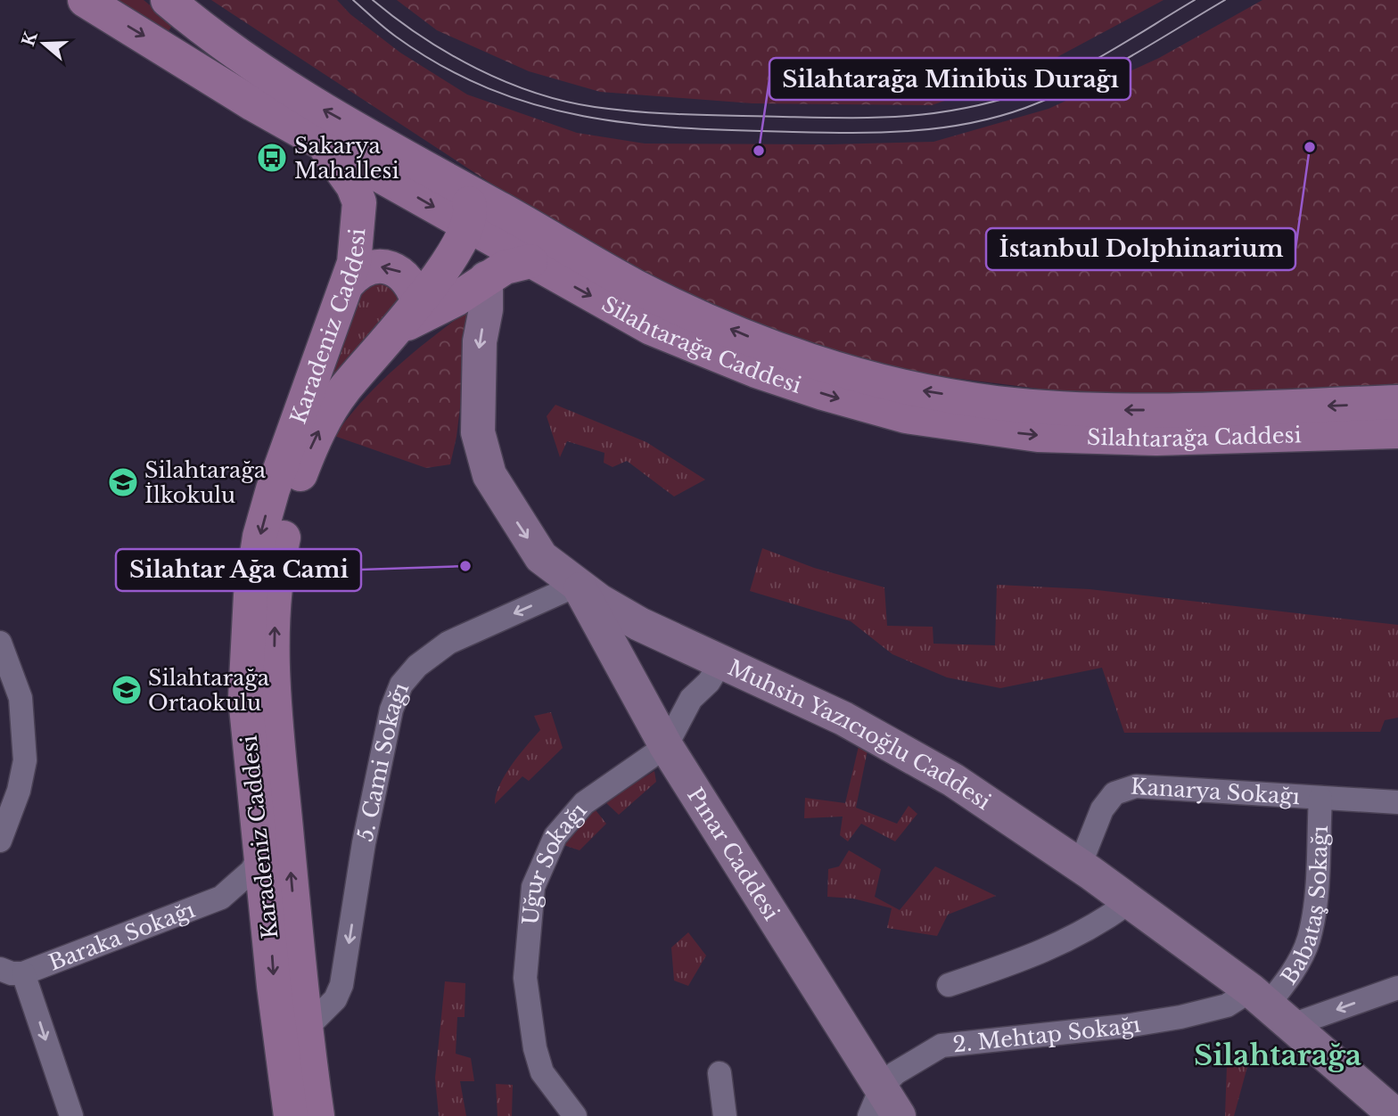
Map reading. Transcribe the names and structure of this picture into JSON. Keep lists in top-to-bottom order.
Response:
{
  "streets": {
    "main road": [
      "Karadeniz Caddesi",
      "Silahtarağa Caddesi",
      "Muhsin Yazıcıoğlu Caddesi",
      "Pınar Caddesi"
    ],
    "street": [
      "5. Cami Sokağı",
      "Kanarya Sokağı",
      "Uğur Sokağı",
      "Babataş Sokağı",
      "Baraka Sokağı",
      "2. Mehtap Sokağı"
    ]
  },
  "crossings": [
    ["Karadeniz Caddesi", "Silahtarağa Caddesi"],
    ["Karadeniz Caddesi", "5. Cami Sokağı"],
    ["Karadeniz Caddesi", "Baraka Sokağı"],
    ["Muhsin Yazıcıoğlu Caddesi", "5. Cami Sokağı"],
    ["Muhsin Yazıcıoğlu Caddesi", "Kanarya Sokağı"],
    ["Muhsin Yazıcıoğlu Caddesi", "Pınar Caddesi"],
    ["Muhsin Yazıcıoğlu Caddesi", "Uğur Sokağı"],
    ["Muhsin Yazıcıoğlu Caddesi", "Babataş Sokağı"],
    ["Muhsin Yazıcıoğlu Caddesi", "2. Mehtap Sokağı"],
    ["5. Cami Sokağı", "Pınar Caddesi"],
    ["Kanarya Sokağı", "Babataş Sokağı"],
    ["Pınar Caddesi", "Uğur Sokağı"],
    ["Pınar Caddesi", "2. Mehtap Sokağı"],
    ["Babataş Sokağı", "2. Mehtap Sokağı"]
  ],
  "one_way": ["5. Cami Sokağı"],
  "districts": ["Silahtarağa"],
  "places": {
    "other": ["İstanbul Dolphinarium", "Silahtarağa Minibüs Durağı", "Silahtar Ağa Cami"],
    "bus stop": ["Sakarya Mahallesi"],
    "school or university": ["Silahtarağa İlkokulu", "Silahtarağa Ortaokulu"]
  },
  "north": "left"
}
